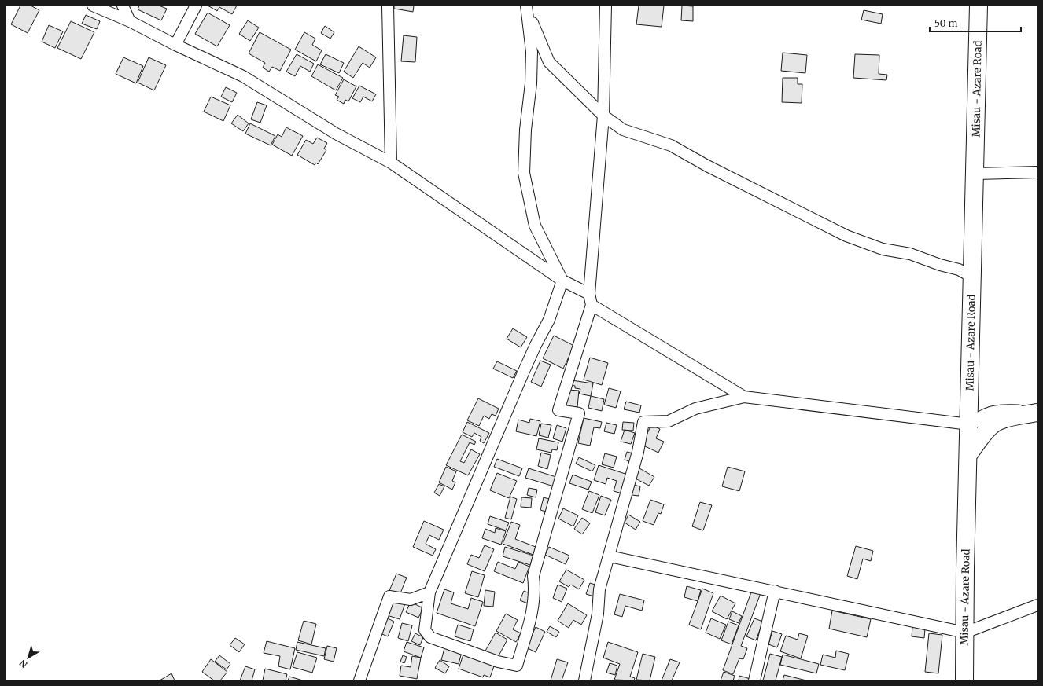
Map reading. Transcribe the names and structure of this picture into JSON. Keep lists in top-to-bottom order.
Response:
{
  "streets": {
    "main road": ["Misau - Azare Road"]
  },
  "scale_bar": "50 m",
  "north": "bottom left"
}
